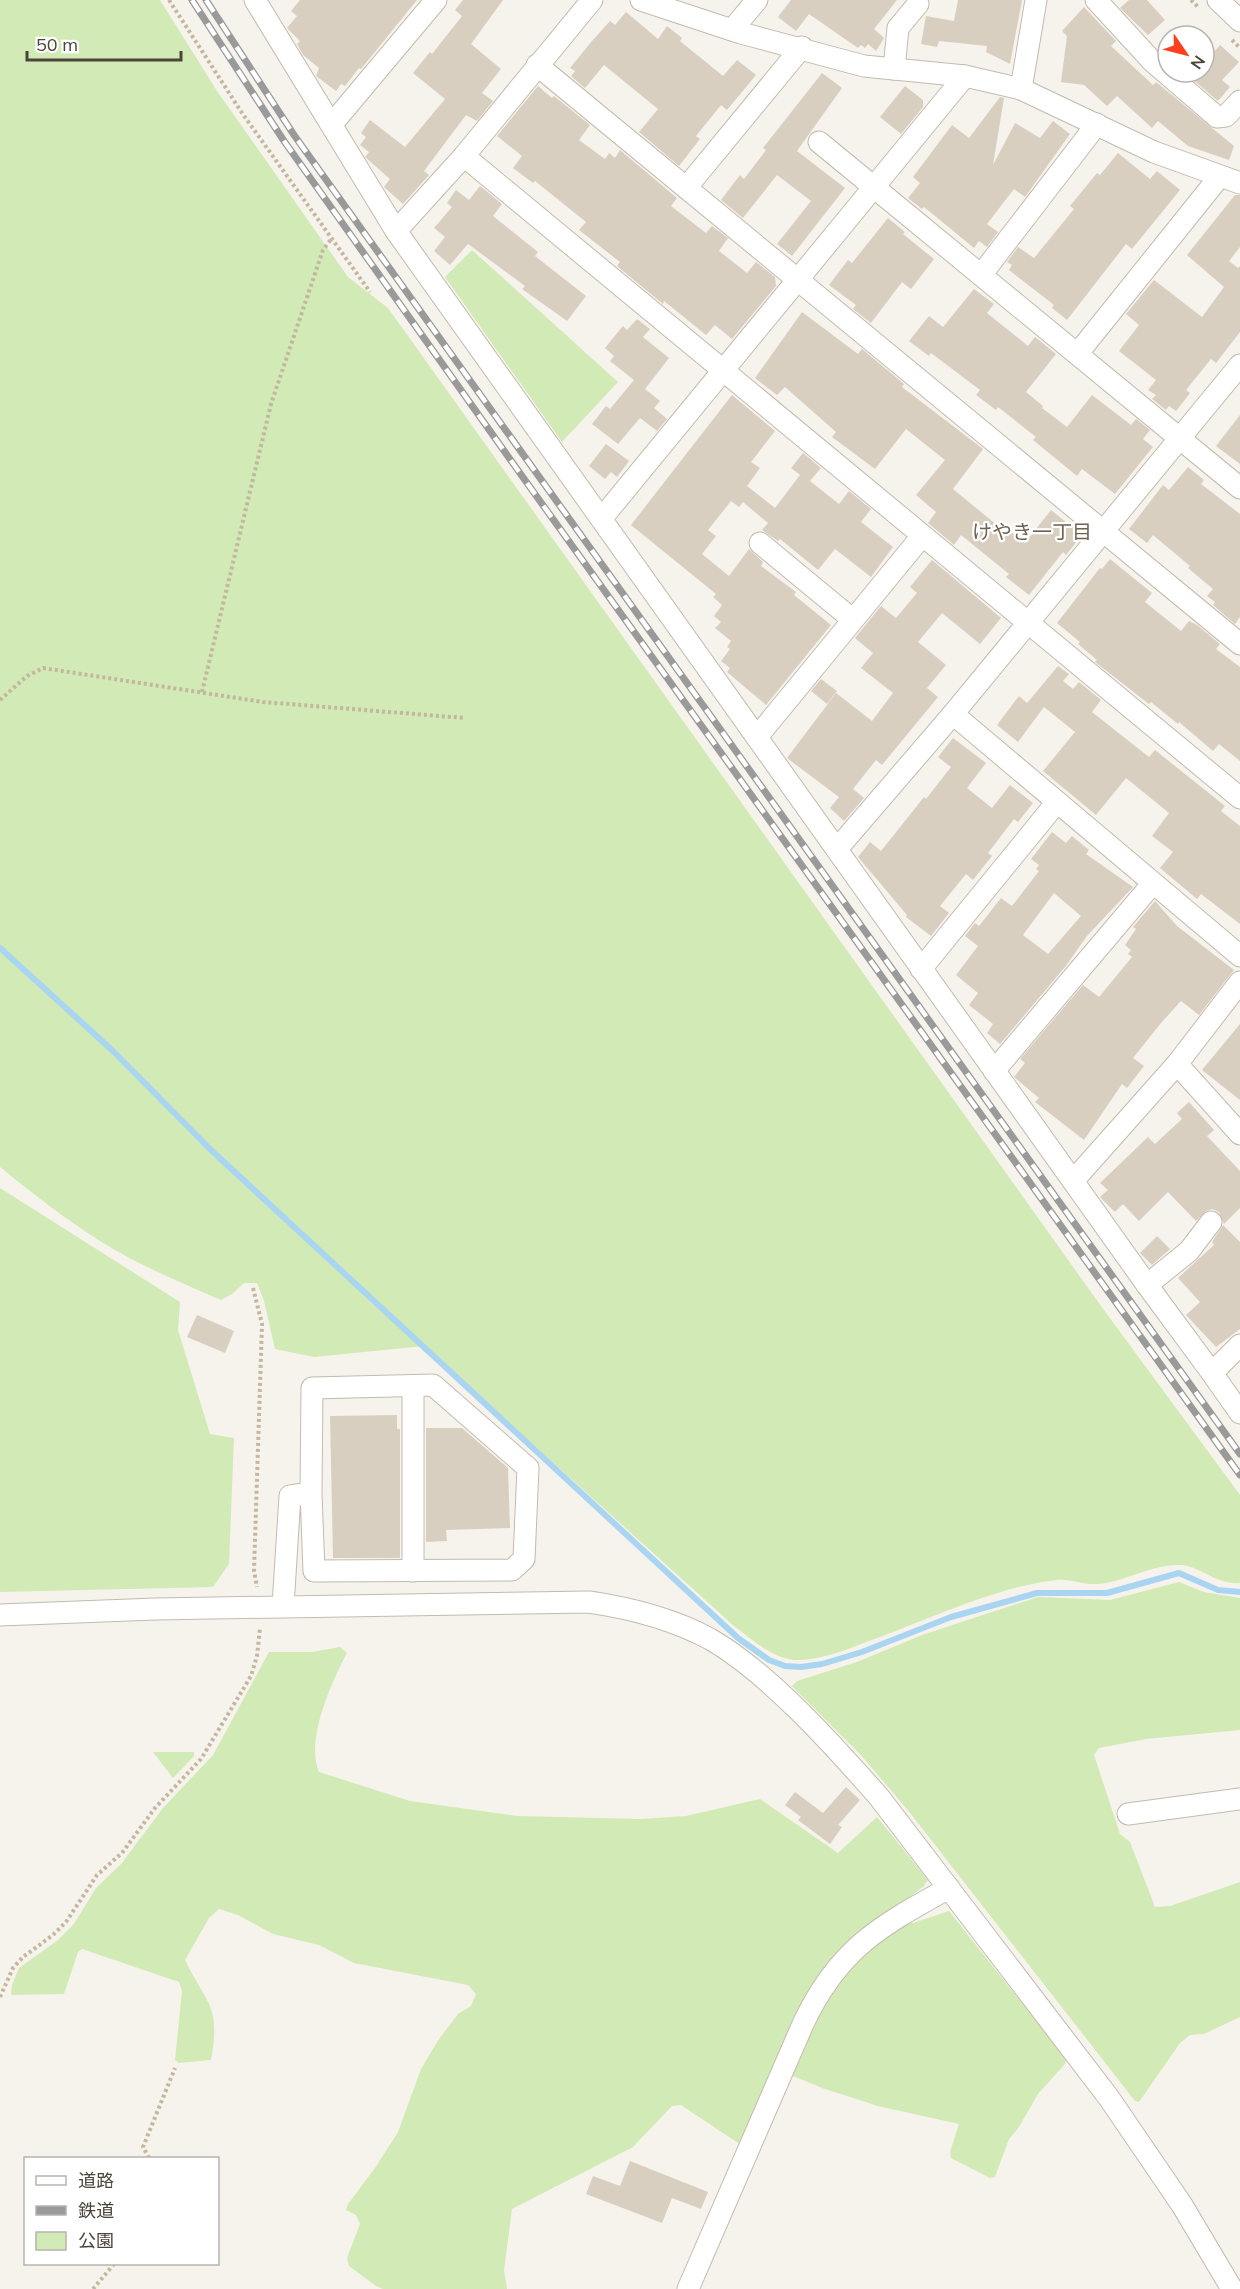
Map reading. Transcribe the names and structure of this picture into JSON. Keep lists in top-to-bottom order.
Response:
{
  "districts": ["けやき一丁目"],
  "legend": ["道路", "鉄道", "公園"],
  "scale_bar": "50 m",
  "north": "bottom right"
}
